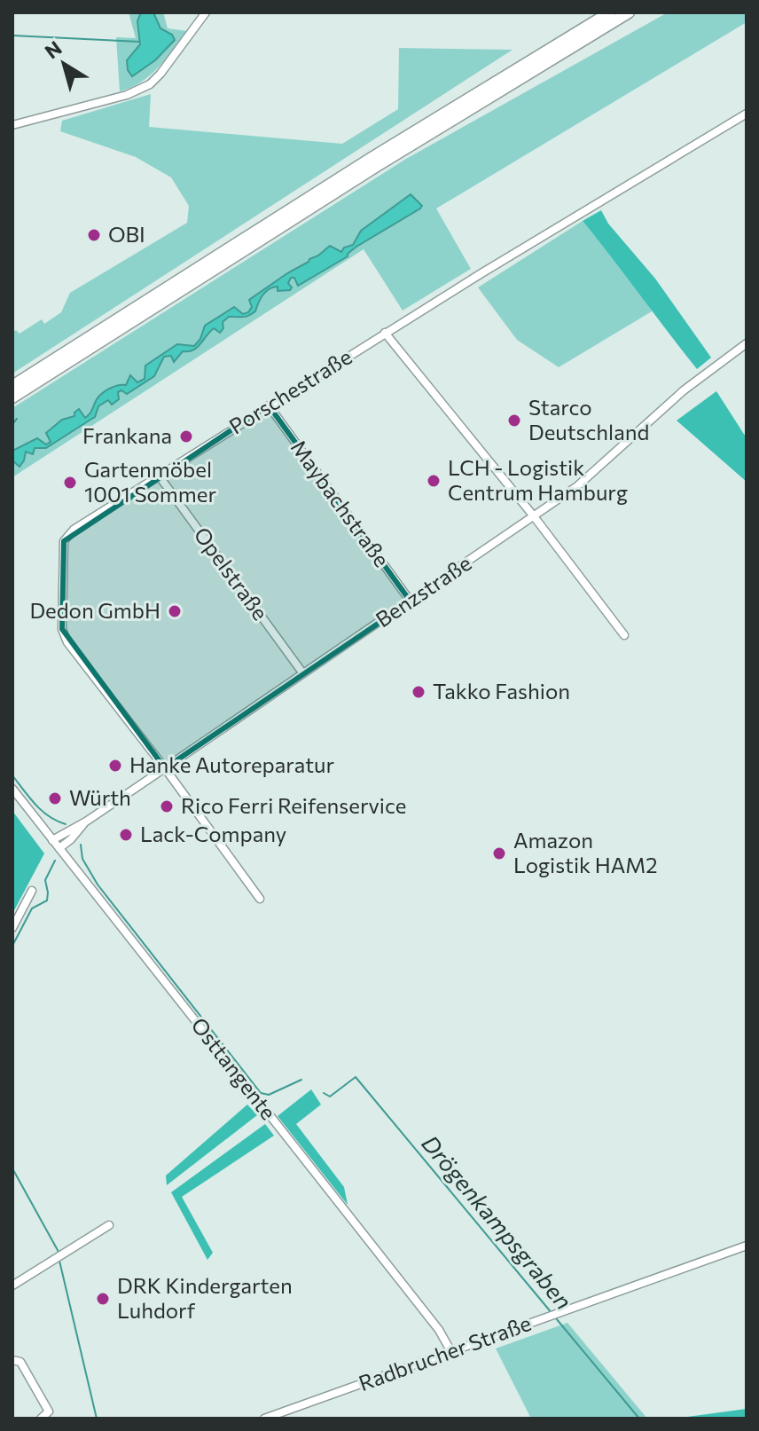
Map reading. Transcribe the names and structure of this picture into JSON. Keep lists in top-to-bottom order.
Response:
{
  "streets": {
    "street": [
      "Porschestraße",
      "Maybachstraße",
      "Opelstraße",
      "Benzstraße",
      "Osttangente",
      "Radbrucher Straße"
    ]
  },
  "crossings": [
    ["Porschestraße", "Maybachstraße"],
    ["Porschestraße", "Opelstraße"],
    ["Porschestraße", "Benzstraße"],
    ["Maybachstraße", "Benzstraße"],
    ["Opelstraße", "Benzstraße"],
    ["Benzstraße", "Osttangente"],
    ["Osttangente", "Radbrucher Straße"]
  ],
  "water": ["Drögenkampsgraben"],
  "places": [
    "OBI",
    "Starco Deutschland",
    "Frankana",
    "LCH - Logistik Centrum Hamburg",
    "Gartenmöbel 1001 Sommer",
    "Dedon GmbH",
    "Takko Fashion",
    "Hanke Autoreparatur",
    "Würth",
    "Rico Ferri Reifenservice",
    "Lack-Company",
    "Amazon Logistik HAM2",
    "DRK Kindergarten Luhdorf"
  ],
  "north": "top left"
}
